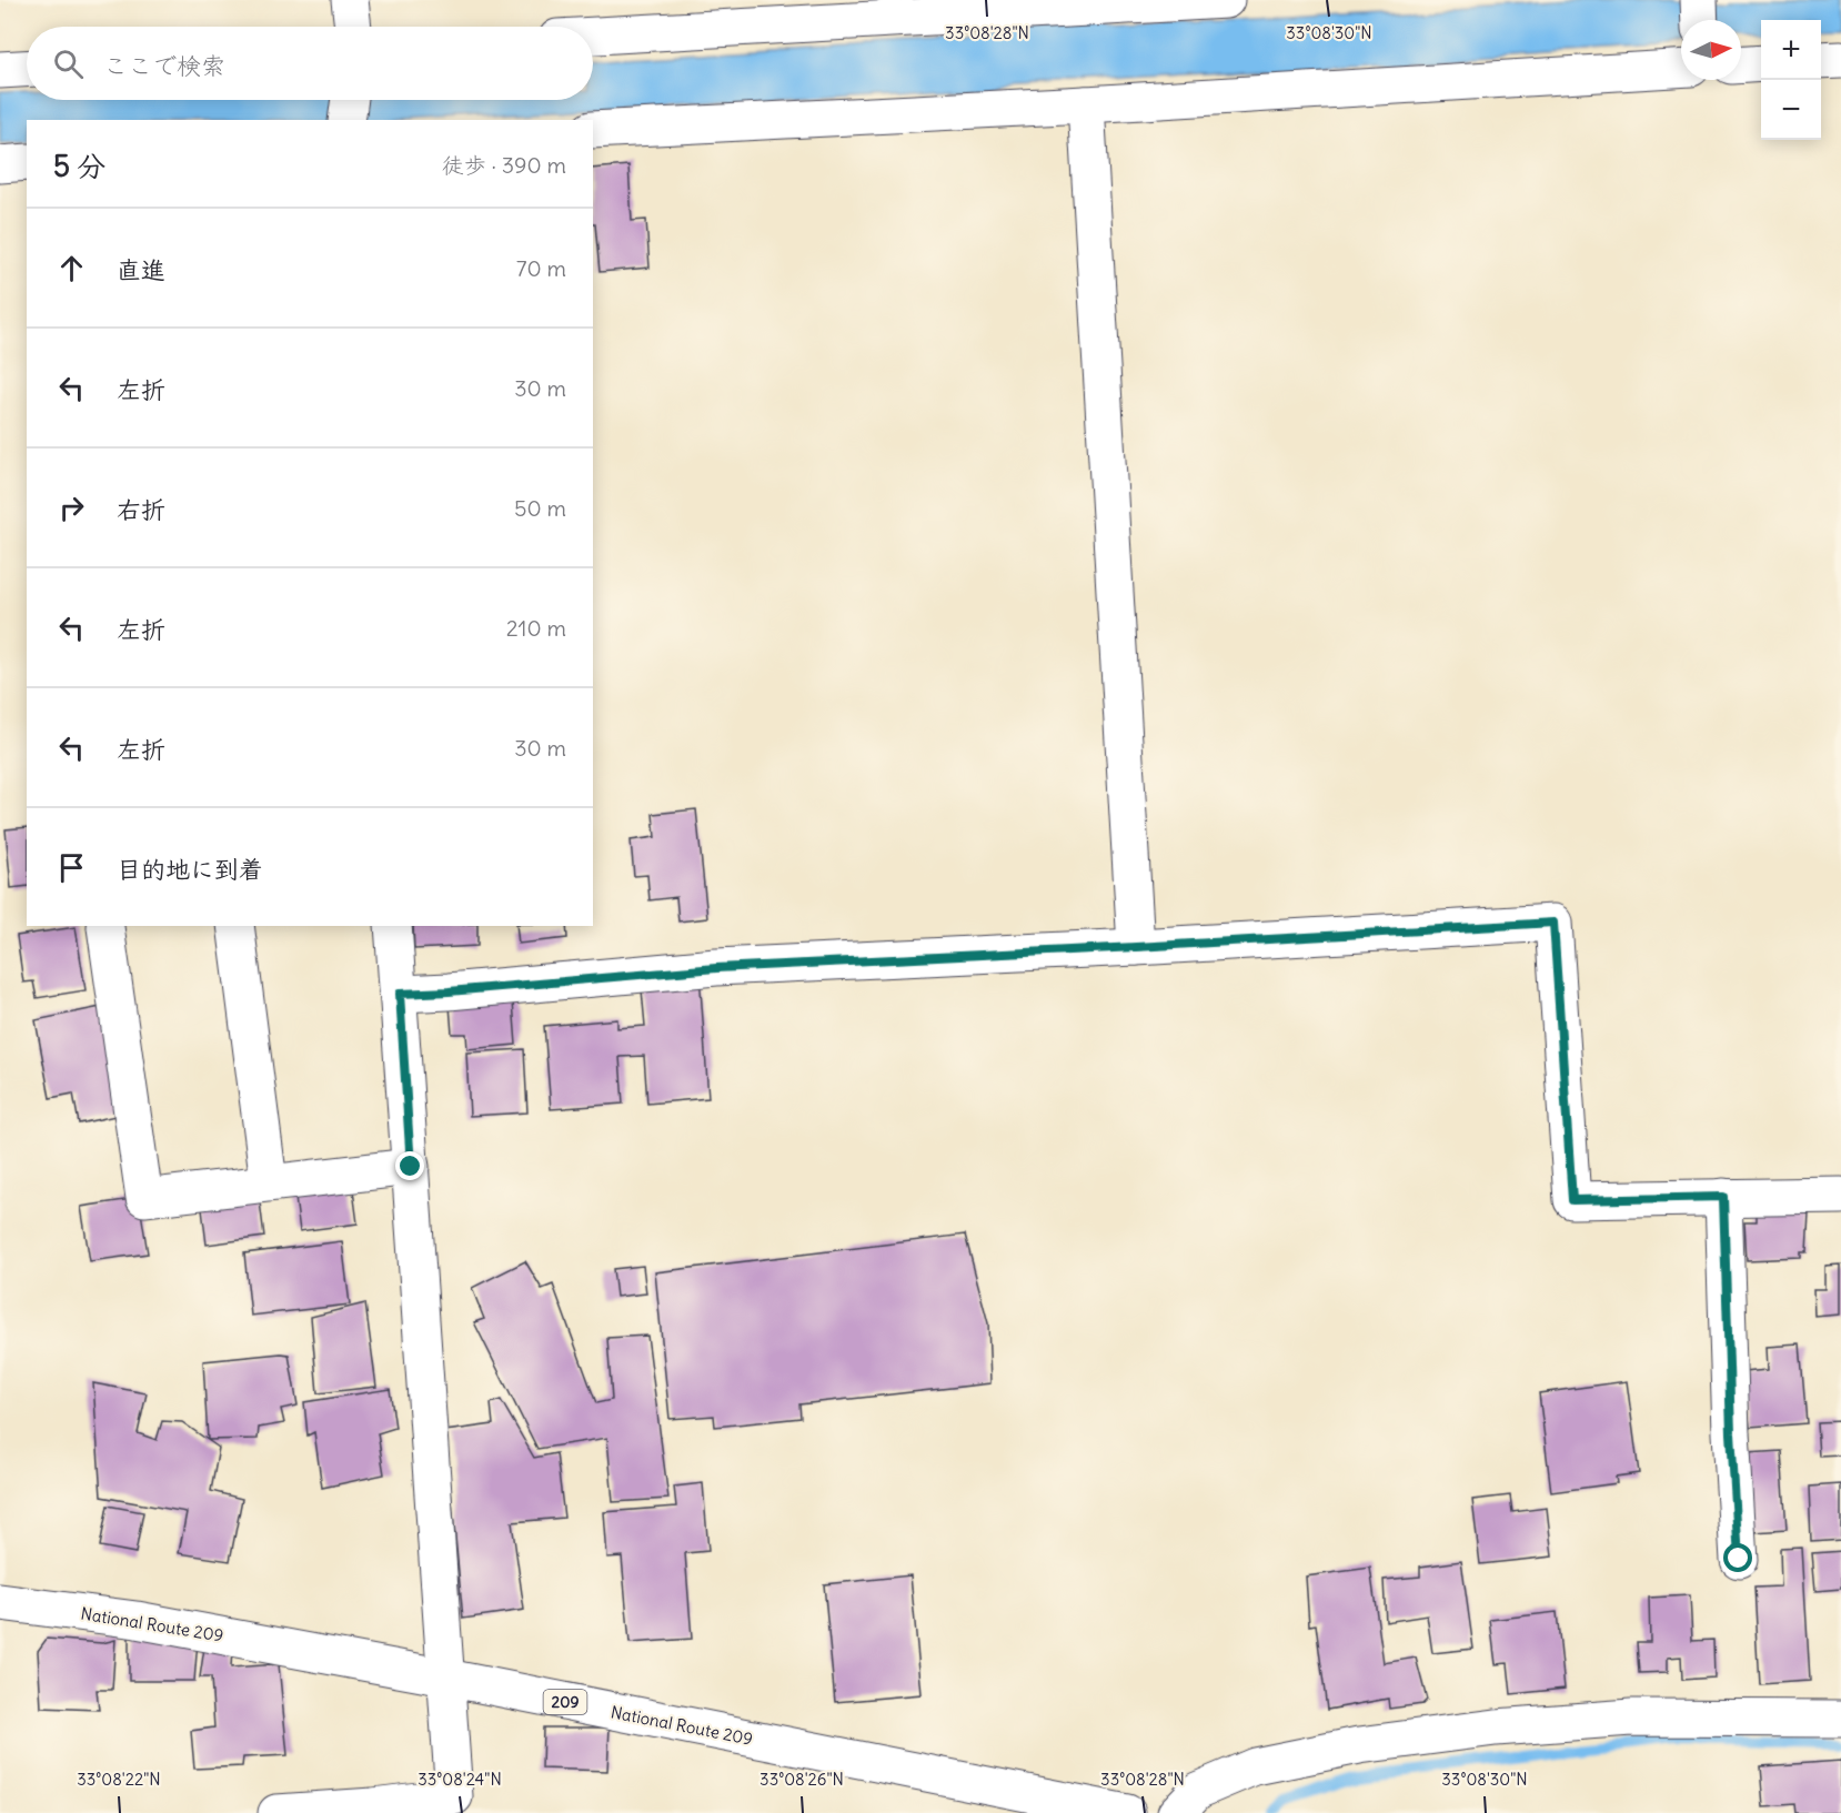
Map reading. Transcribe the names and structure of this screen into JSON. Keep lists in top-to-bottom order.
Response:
{
  "streets": {
    "main road": ["National Route 209", "209"]
  },
  "north": "right",
  "page": {
    "map_buttons": ["+", "−"],
    "search": "ここで検索",
    "heading": ["5 分", "徒歩 · 390 m"],
    "list": [
      ["直進", "70 m"],
      ["左折", "30 m"],
      ["右折", "50 m"],
      ["左折", "210 m"],
      ["左折", "30 m"],
      "目的地に到着"
    ]
  },
  "coordinates": [
    "33°08'28\"N",
    "33°08'30\"N",
    "33°08'22\"N",
    "33°08'24\"N",
    "33°08'26\"N"
  ]
}
